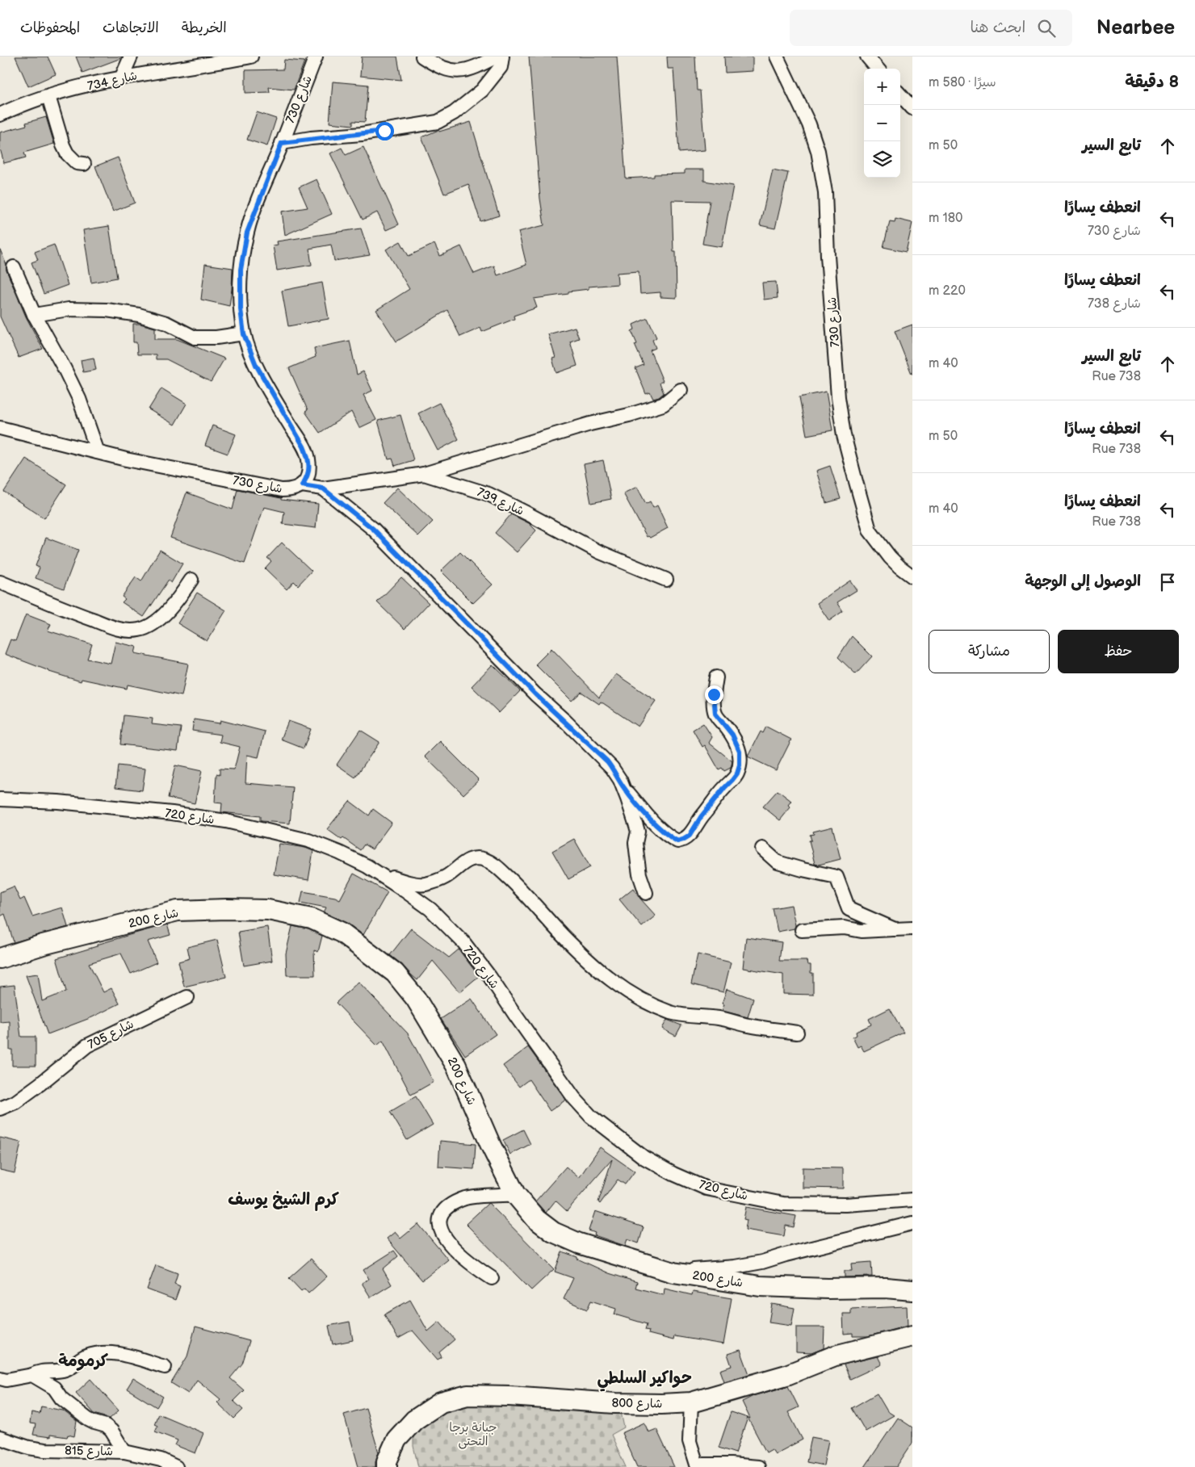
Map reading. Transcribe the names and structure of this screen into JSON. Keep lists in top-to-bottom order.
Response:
{
  "streets": {
    "main road": ["شارع 200", "شارع 800"],
    "street": [
      "شارع 734",
      "شارع 730",
      "شارع 739",
      "شارع 720",
      "شارع 705",
      "شارع 815"
    ]
  },
  "districts": ["كرم الشيخ يوسف", "كرمومة", "حواكير السلطي"],
  "parks": ["جبانة برجا التحتى"],
  "page": {
    "header": "Nearbee",
    "search": "ابحث هنا",
    "nav": ["الخريطة", "الاتجاهات", "المحفوظات"],
    "heading": ["8 دقيقة", "سيرًا · 580 m"],
    "map_buttons": ["+", "−"],
    "list": [
      ["تابع السير", "50 m"],
      ["انعطف يسارًا", "شارع 730", "180 m"],
      ["انعطف يسارًا", "شارع 738", "220 m"],
      ["تابع السير", "Rue 738", "40 m"],
      ["انعطف يسارًا", "Rue 738", "50 m"],
      ["انعطف يسارًا", "Rue 738", "40 m"],
      "الوصول إلى الوجهة"
    ],
    "buttons": ["حفظ", "مشاركة"]
  }
}
